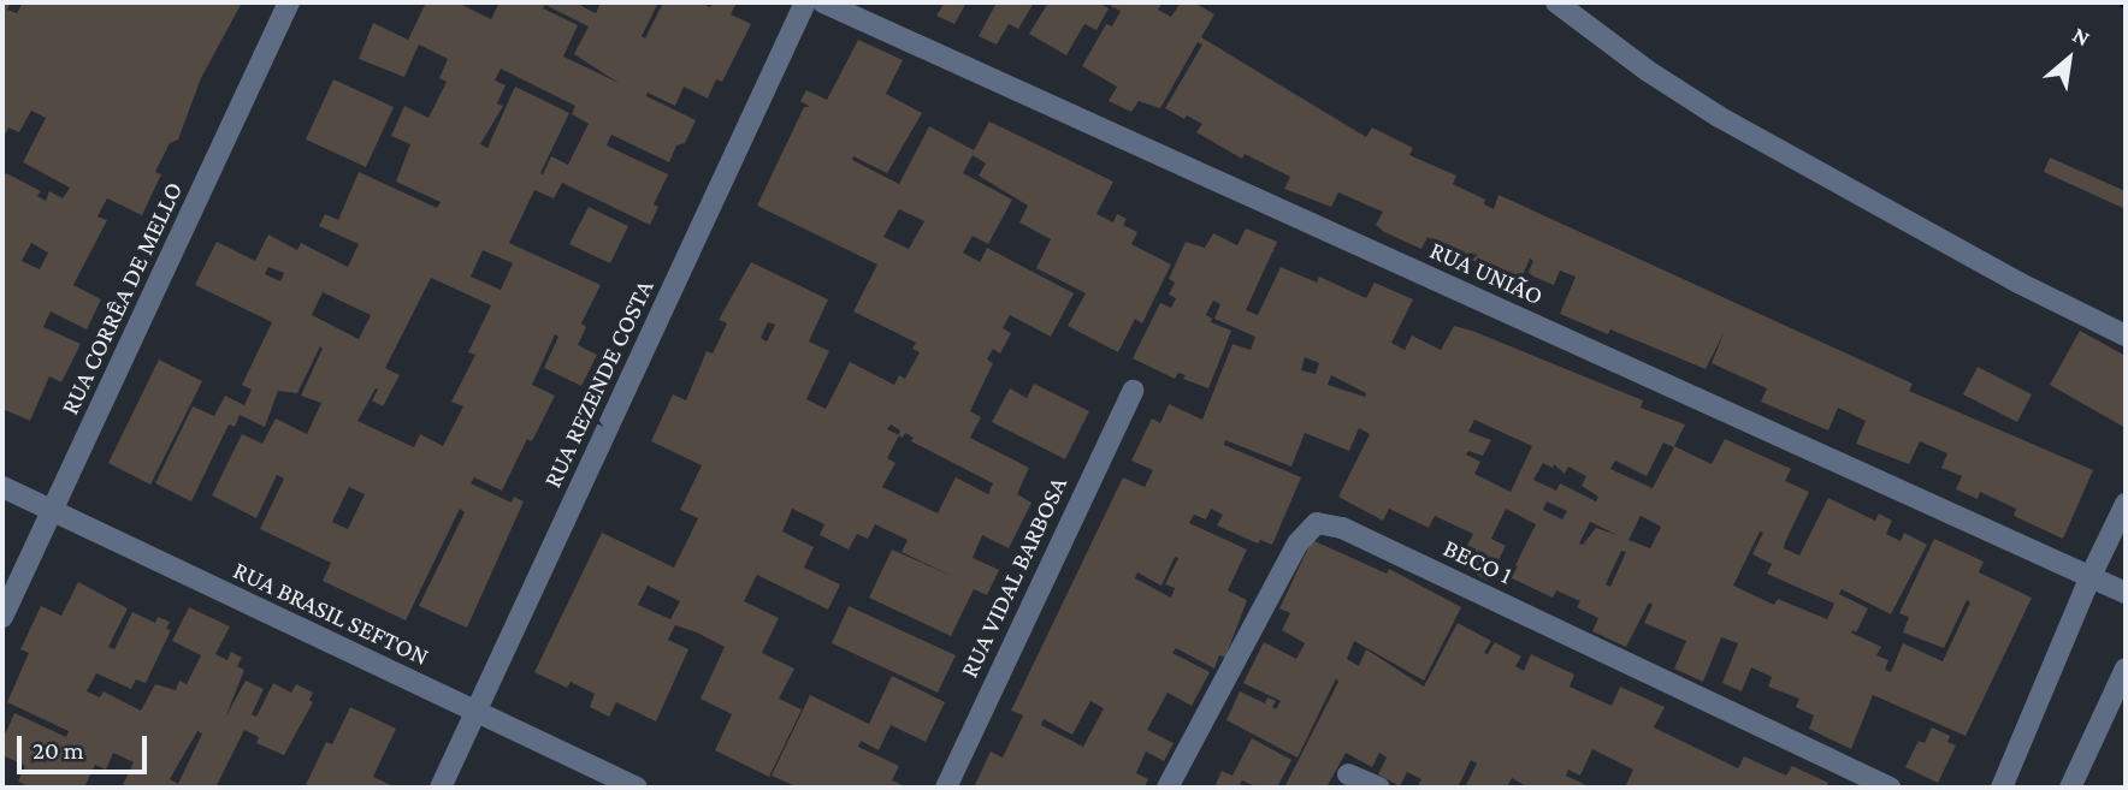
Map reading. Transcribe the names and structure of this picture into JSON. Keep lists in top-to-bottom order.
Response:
{
  "streets": {
    "street": [
      "RUA UNIÃO",
      "RUA CORRÊA DE MELLO",
      "RUA REZENDE COSTA",
      "BECO 1",
      "RUA VIDAL BARBOSA",
      "RUA BRASIL SEFTON"
    ]
  },
  "crossings": [
    ["RUA CORRÊA DE MELLO", "RUA BRASIL SEFTON"],
    ["RUA REZENDE COSTA", "RUA BRASIL SEFTON"]
  ],
  "scale_bar": "20 m",
  "north": "top right"
}
